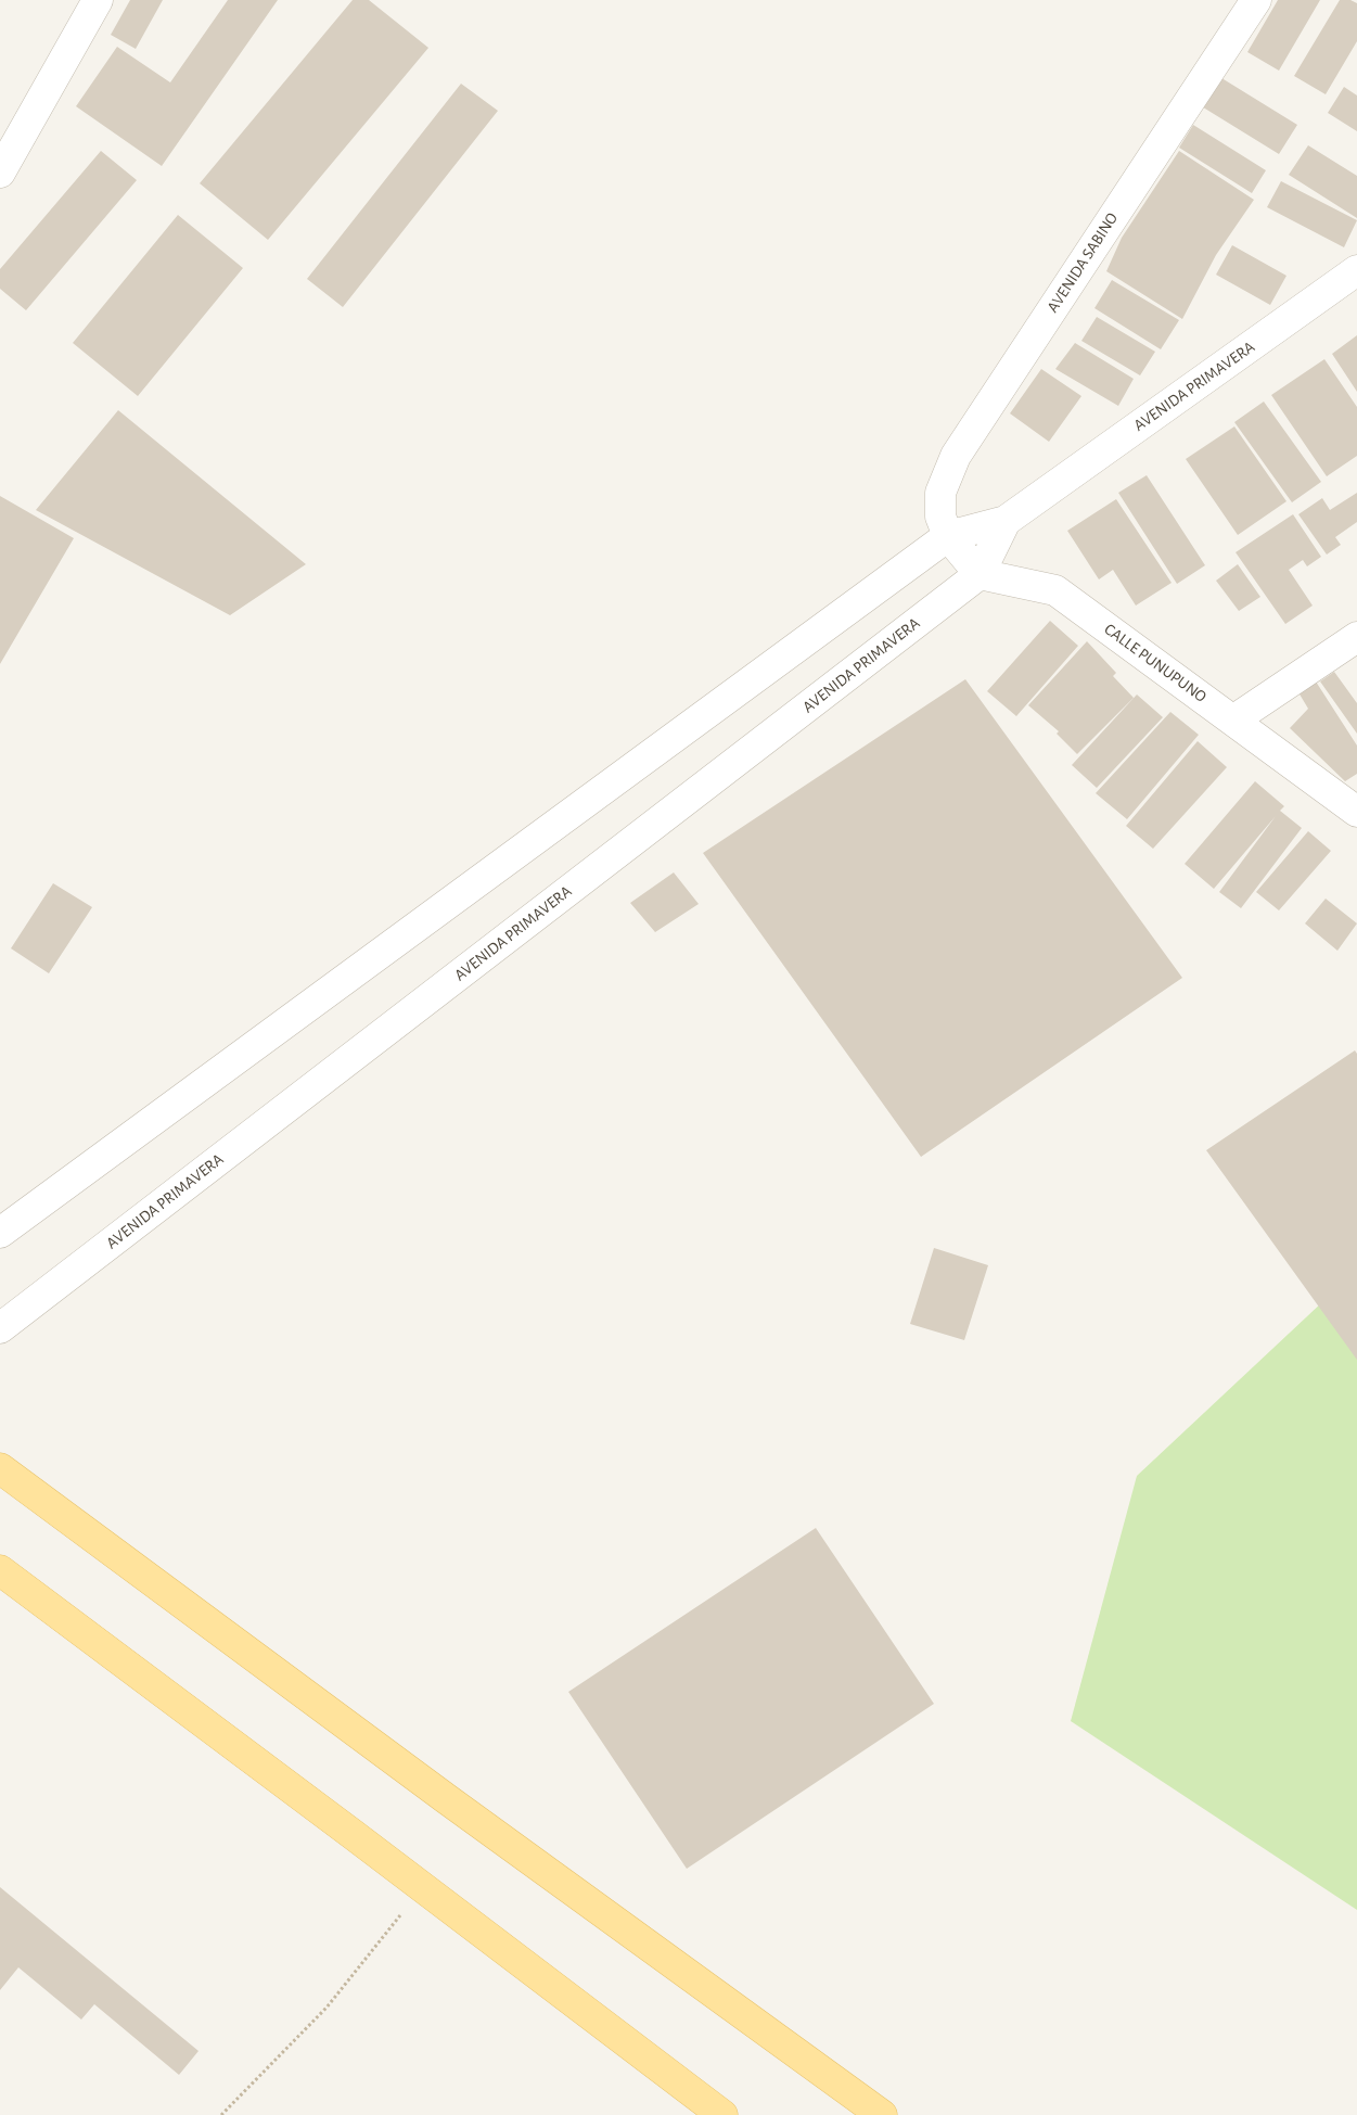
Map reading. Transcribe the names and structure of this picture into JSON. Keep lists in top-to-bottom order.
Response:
{
  "streets": {
    "street": ["AVENIDA SABINO", "AVENIDA PRIMAVERA", "CALLE PUNUPUNO"]
  },
  "crossings": [
    ["AVENIDA SABINO", "AVENIDA PRIMAVERA"],
    ["AVENIDA PRIMAVERA", "CALLE PUNUPUNO"]
  ]
}
